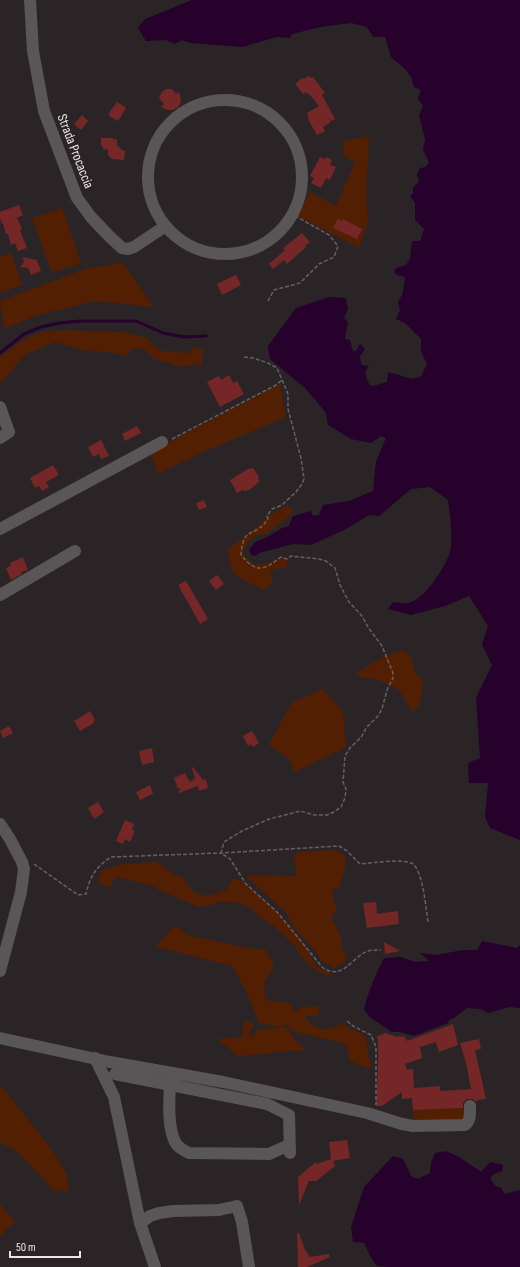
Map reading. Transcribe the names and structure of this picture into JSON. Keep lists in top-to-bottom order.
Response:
{
  "streets": {
    "street": ["Strada Procaccia"]
  },
  "scale_bar": "50 m"
}
